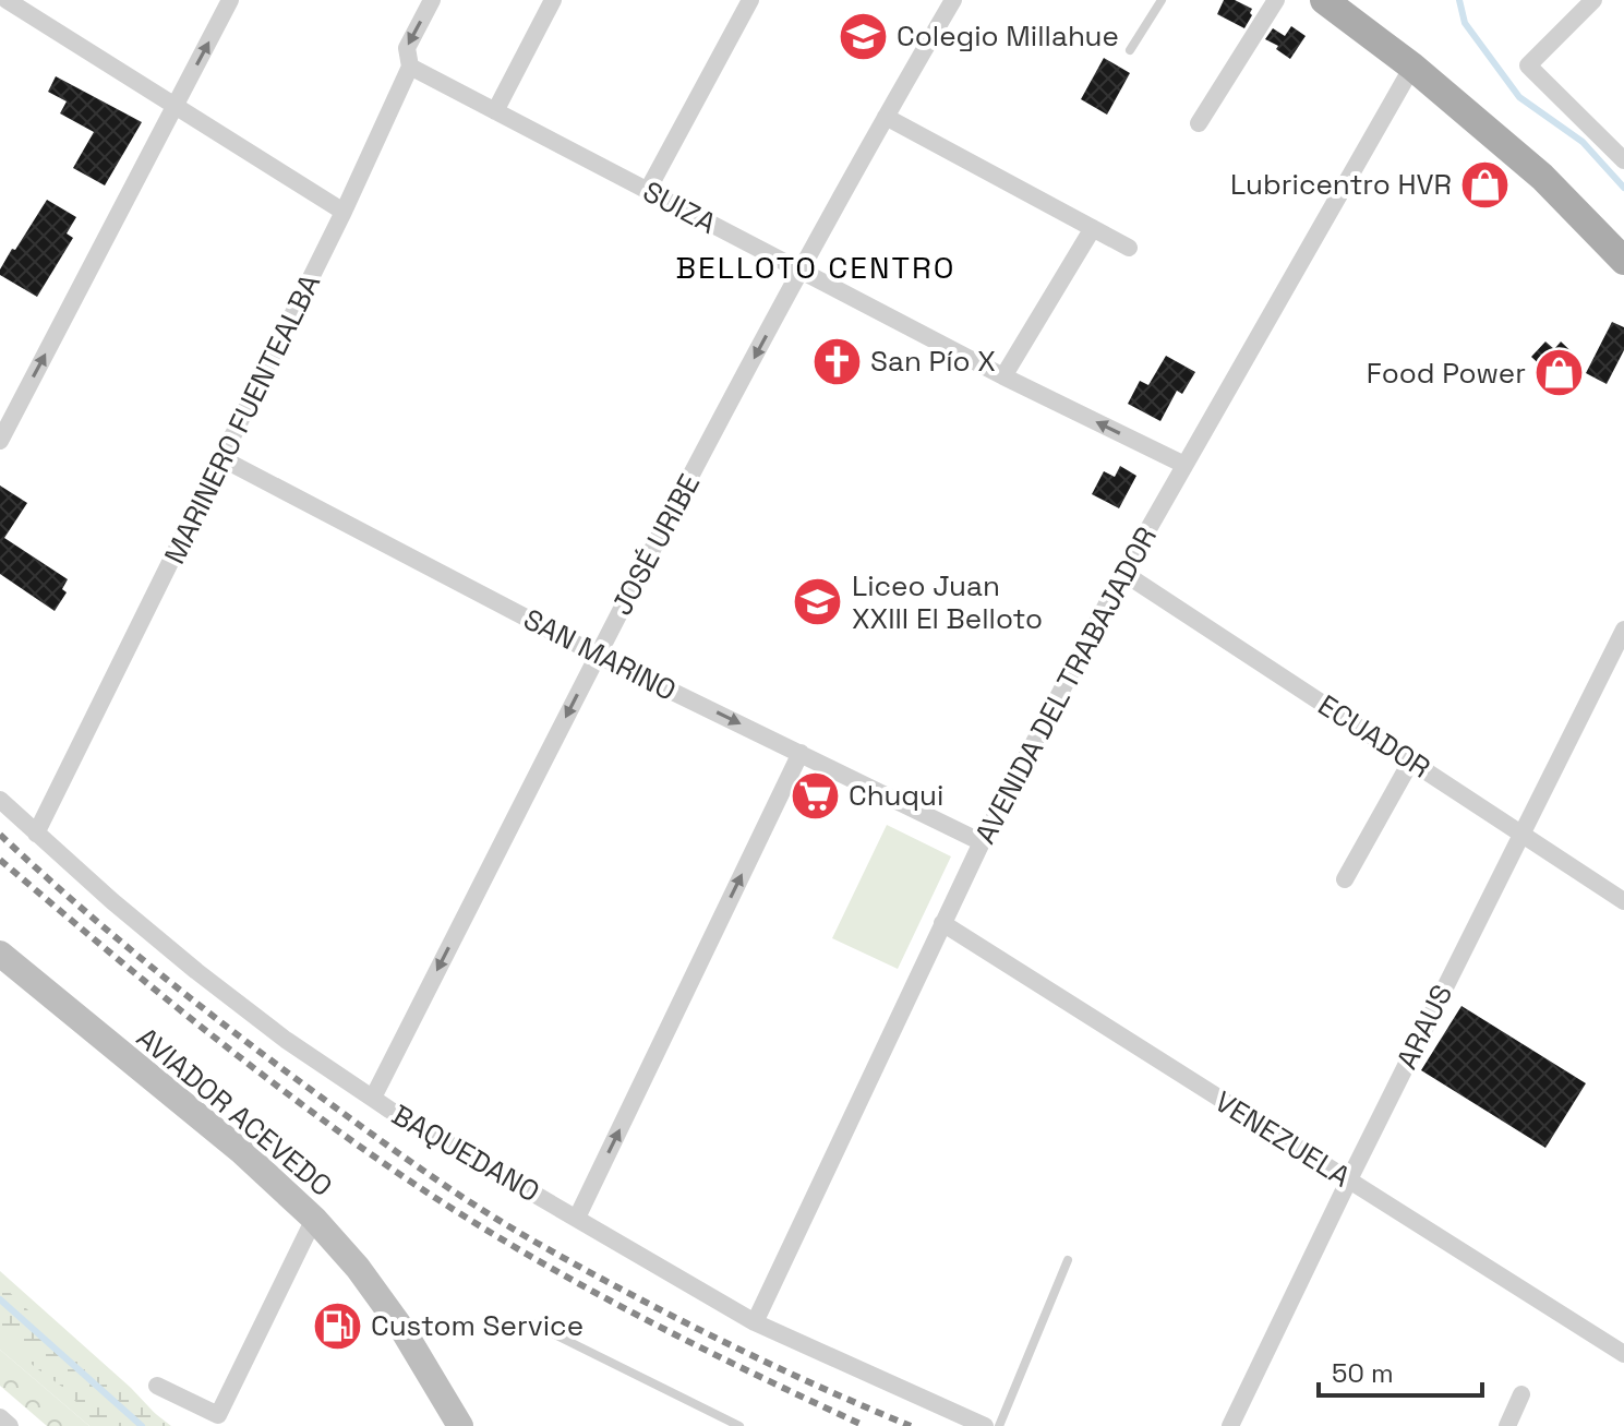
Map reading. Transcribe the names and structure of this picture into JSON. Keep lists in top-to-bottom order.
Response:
{
  "streets": {
    "main road": ["AVIADOR ACEVEDO"],
    "street": [
      "SUIZA",
      "MARINERO FUENTEALBA",
      "JOSÉ URIBE",
      "SAN MARINO",
      "AVENIDA DEL TRABAJADOR",
      "ECUADOR",
      "ARAUS",
      "VENEZUELA",
      "BAQUEDANO"
    ]
  },
  "crossings": [
    ["SUIZA", "MARINERO FUENTEALBA"],
    ["SUIZA", "JOSÉ URIBE"],
    ["SUIZA", "AVENIDA DEL TRABAJADOR"],
    ["MARINERO FUENTEALBA", "SAN MARINO"],
    ["MARINERO FUENTEALBA", "BAQUEDANO"],
    ["JOSÉ URIBE", "SAN MARINO"],
    ["JOSÉ URIBE", "BAQUEDANO"],
    ["SAN MARINO", "AVENIDA DEL TRABAJADOR"],
    ["AVENIDA DEL TRABAJADOR", "ECUADOR"],
    ["AVENIDA DEL TRABAJADOR", "VENEZUELA"],
    ["AVENIDA DEL TRABAJADOR", "BAQUEDANO"],
    ["ECUADOR", "ARAUS"],
    ["ARAUS", "VENEZUELA"]
  ],
  "one_way": ["JOSÉ URIBE"],
  "districts": ["BELLOTO CENTRO"],
  "places": {
    "school or university": ["Colegio Millahue", "Liceo Juan XXIII El Belloto"],
    "shop": ["Lubricentro HVR", "Food Power"],
    "church": ["San Pío X"],
    "supermarket": ["Chuqui"],
    "fuel station": ["Custom Service"]
  },
  "scale_bar": "50 m"
}
